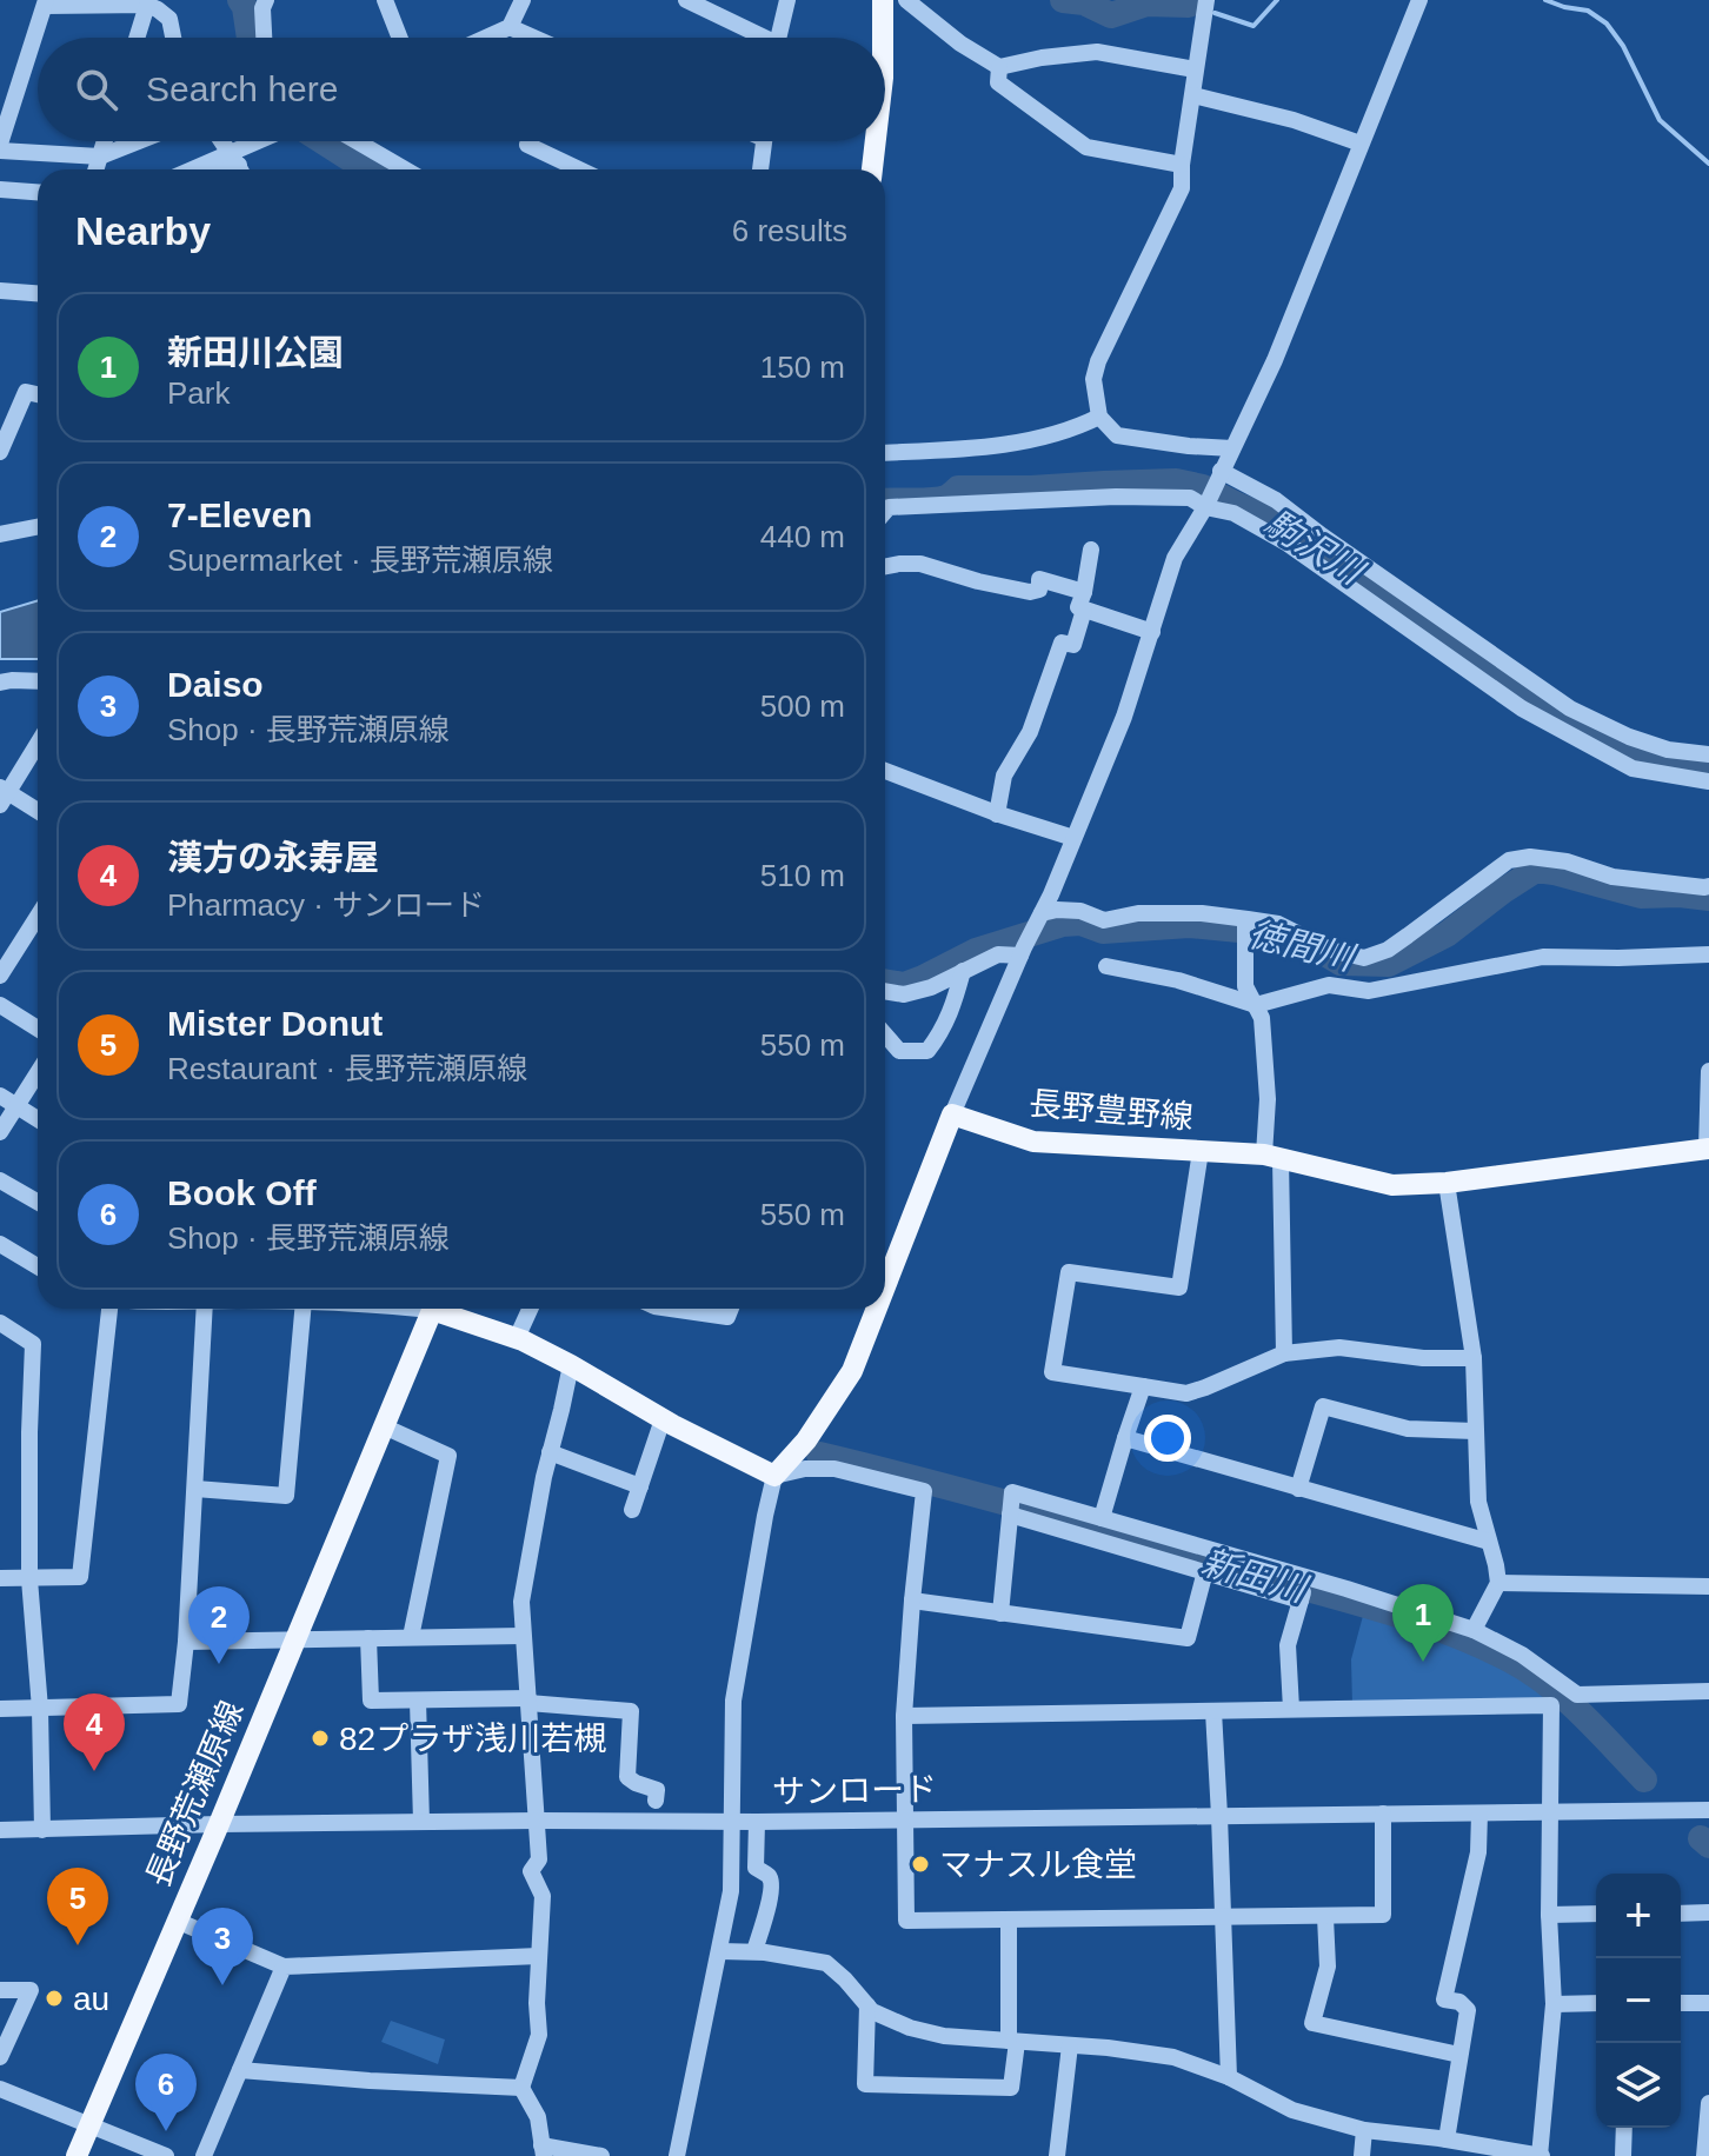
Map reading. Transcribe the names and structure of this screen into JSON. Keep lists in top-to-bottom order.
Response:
{
  "streets": {
    "main road": ["長野豊野線", "長野荒瀬原線"],
    "street": ["サンロード"]
  },
  "crossings": [
    ["サンロード", "長野荒瀬原線"]
  ],
  "water": ["駒沢川", "徳間川", "新田川"],
  "places": ["82プラザ浅川若槻", "マナスル食堂", "au"],
  "page": {
    "search": "Search here",
    "heading": ["Nearby", "6 results"],
    "list": [
      {
        "mark": "1",
        "name": "新田川公園",
        "note": "Park",
        "value": "150 m"
      },
      {
        "mark": "2",
        "name": "7-Eleven",
        "note": "Supermarket · 長野荒瀬原線",
        "value": "440 m"
      },
      {
        "mark": "3",
        "name": "Daiso",
        "note": "Shop · 長野荒瀬原線",
        "value": "500 m"
      },
      {
        "mark": "4",
        "name": "漢方の永寿屋",
        "note": "Pharmacy · サンロード",
        "value": "510 m"
      },
      {
        "mark": "5",
        "name": "Mister Donut",
        "note": "Restaurant · 長野荒瀬原線",
        "value": "550 m"
      },
      {
        "mark": "6",
        "name": "Book Off",
        "note": "Shop · 長野荒瀬原線",
        "value": "550 m"
      }
    ],
    "pins": [
      "1",
      "2",
      "4",
      "5",
      "3",
      "6"
    ],
    "map_buttons": ["+", "−"]
  }
}
